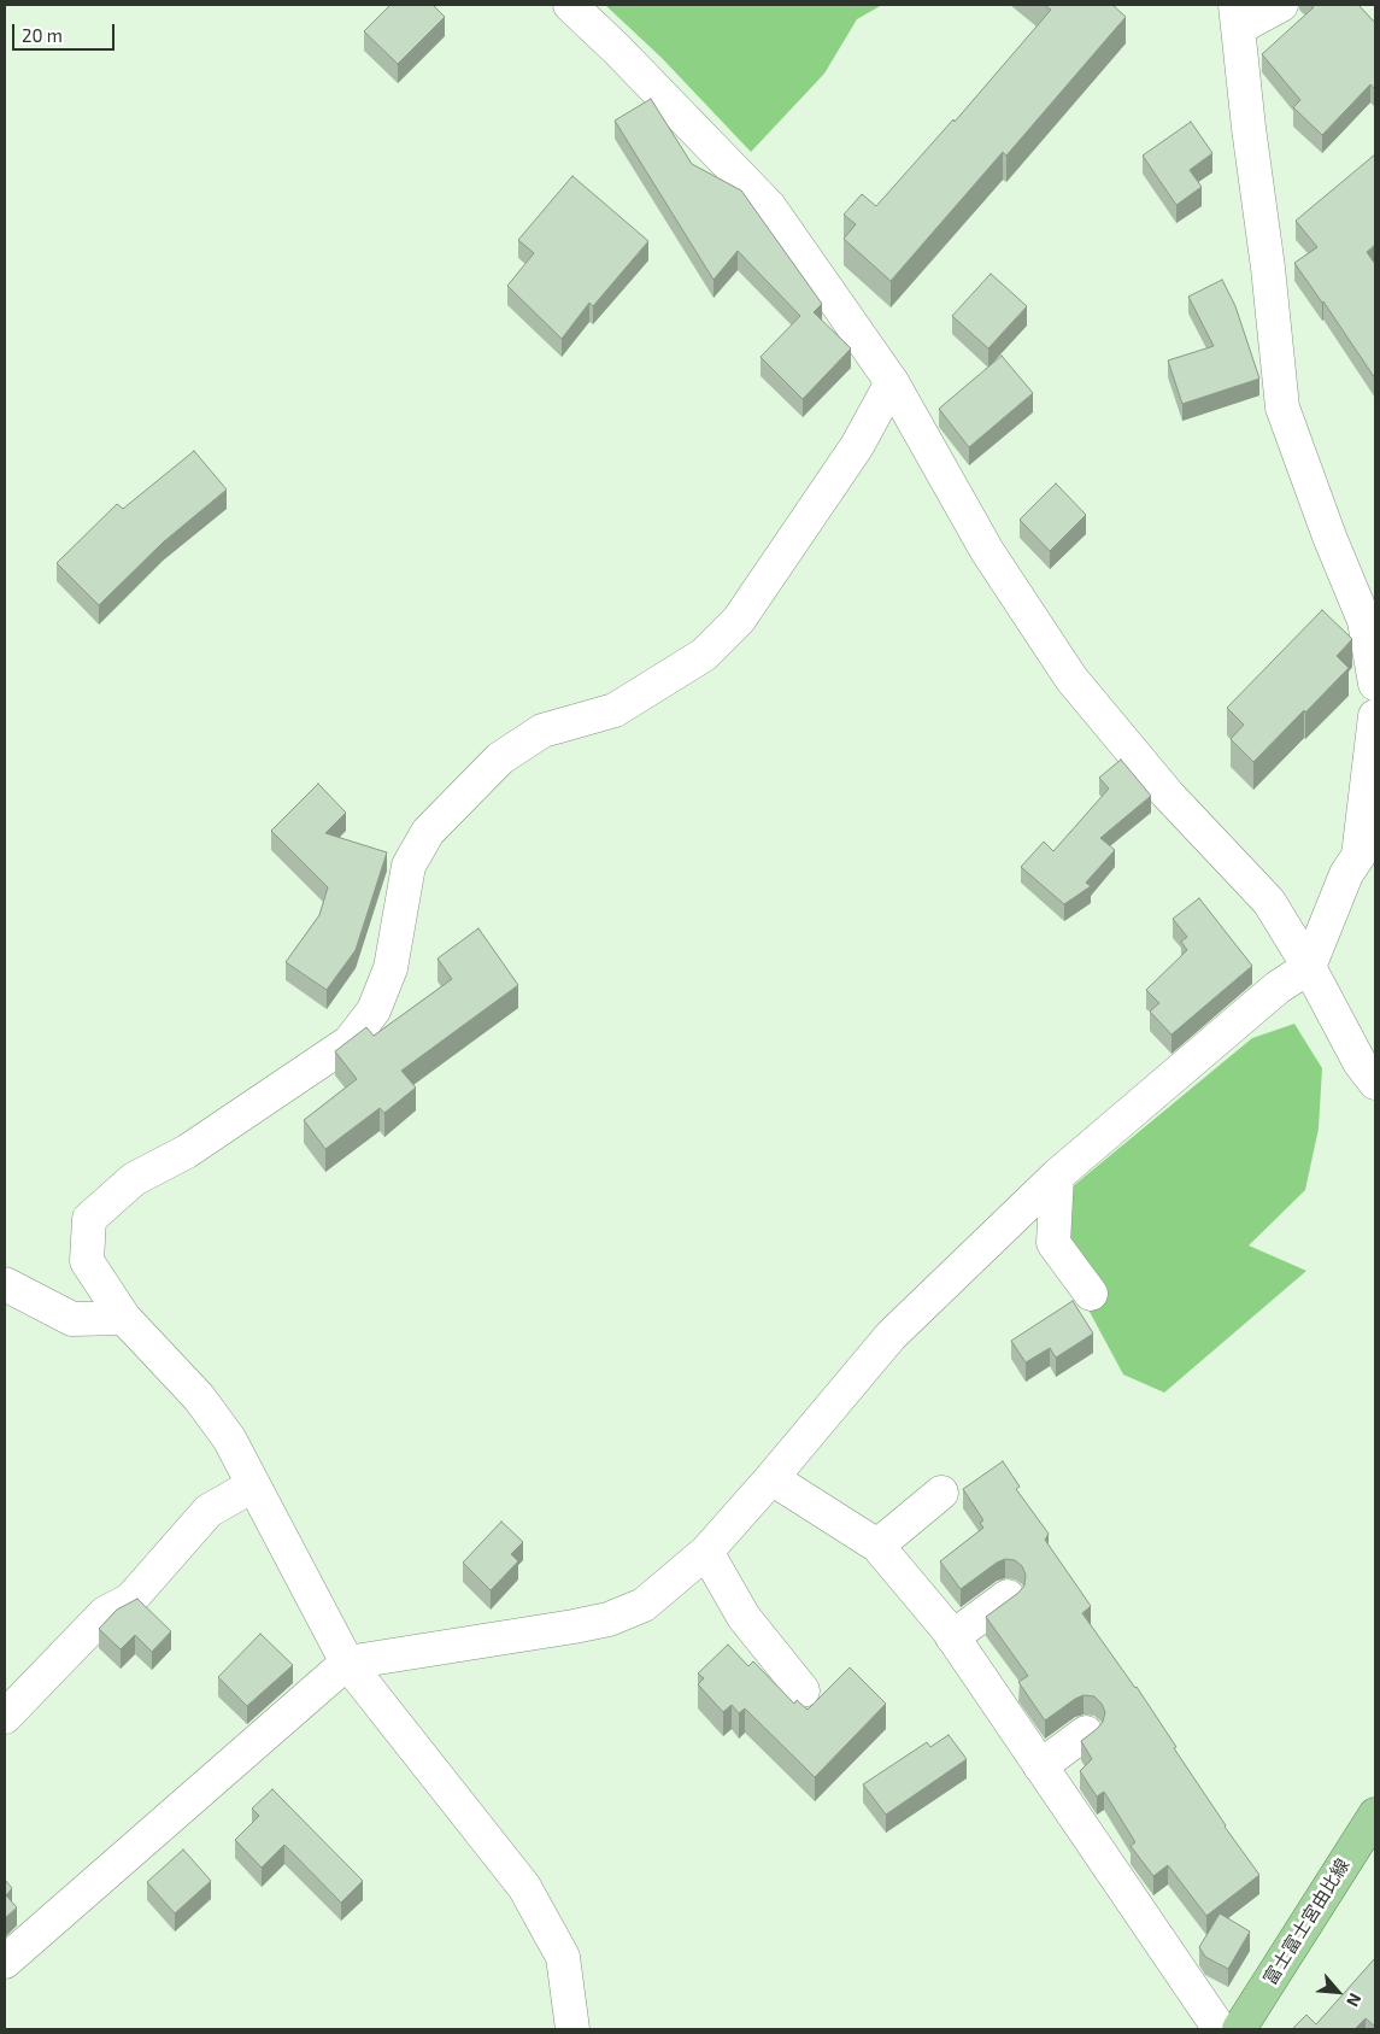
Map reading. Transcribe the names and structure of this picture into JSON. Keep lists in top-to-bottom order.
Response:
{
  "streets": {
    "main road": ["富士富士宮由比線"]
  },
  "scale_bar": "20 m",
  "north": "bottom right"
}
